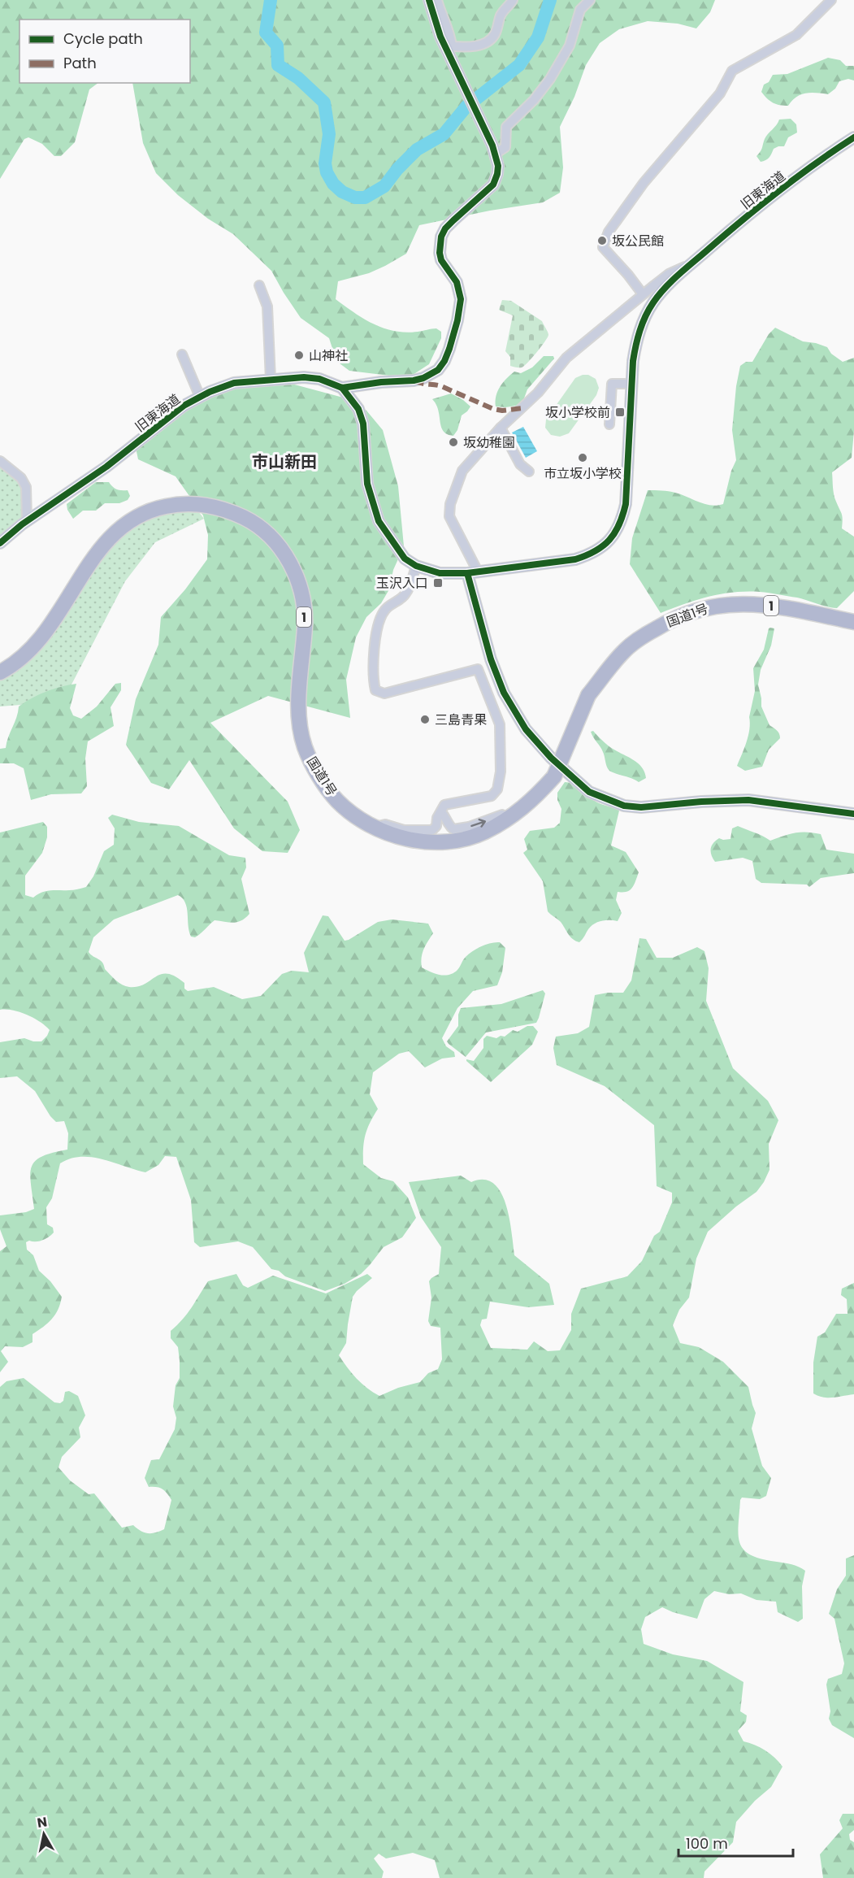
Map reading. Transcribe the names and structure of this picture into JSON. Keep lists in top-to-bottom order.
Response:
{
  "streets": {
    "highway": ["1", "国道1号"],
    "street": ["旧東海道"]
  },
  "districts": ["市山新田"],
  "places": {
    "other": [
      "坂公民館",
      "山神社",
      "坂幼稚園",
      "市立坂小学校",
      "三島青果"
    ],
    "transit": ["坂小学校前", "玉沢入口"]
  },
  "legend": ["Cycle path", "Path"],
  "scale_bar": "100 m",
  "north": "top"
}
